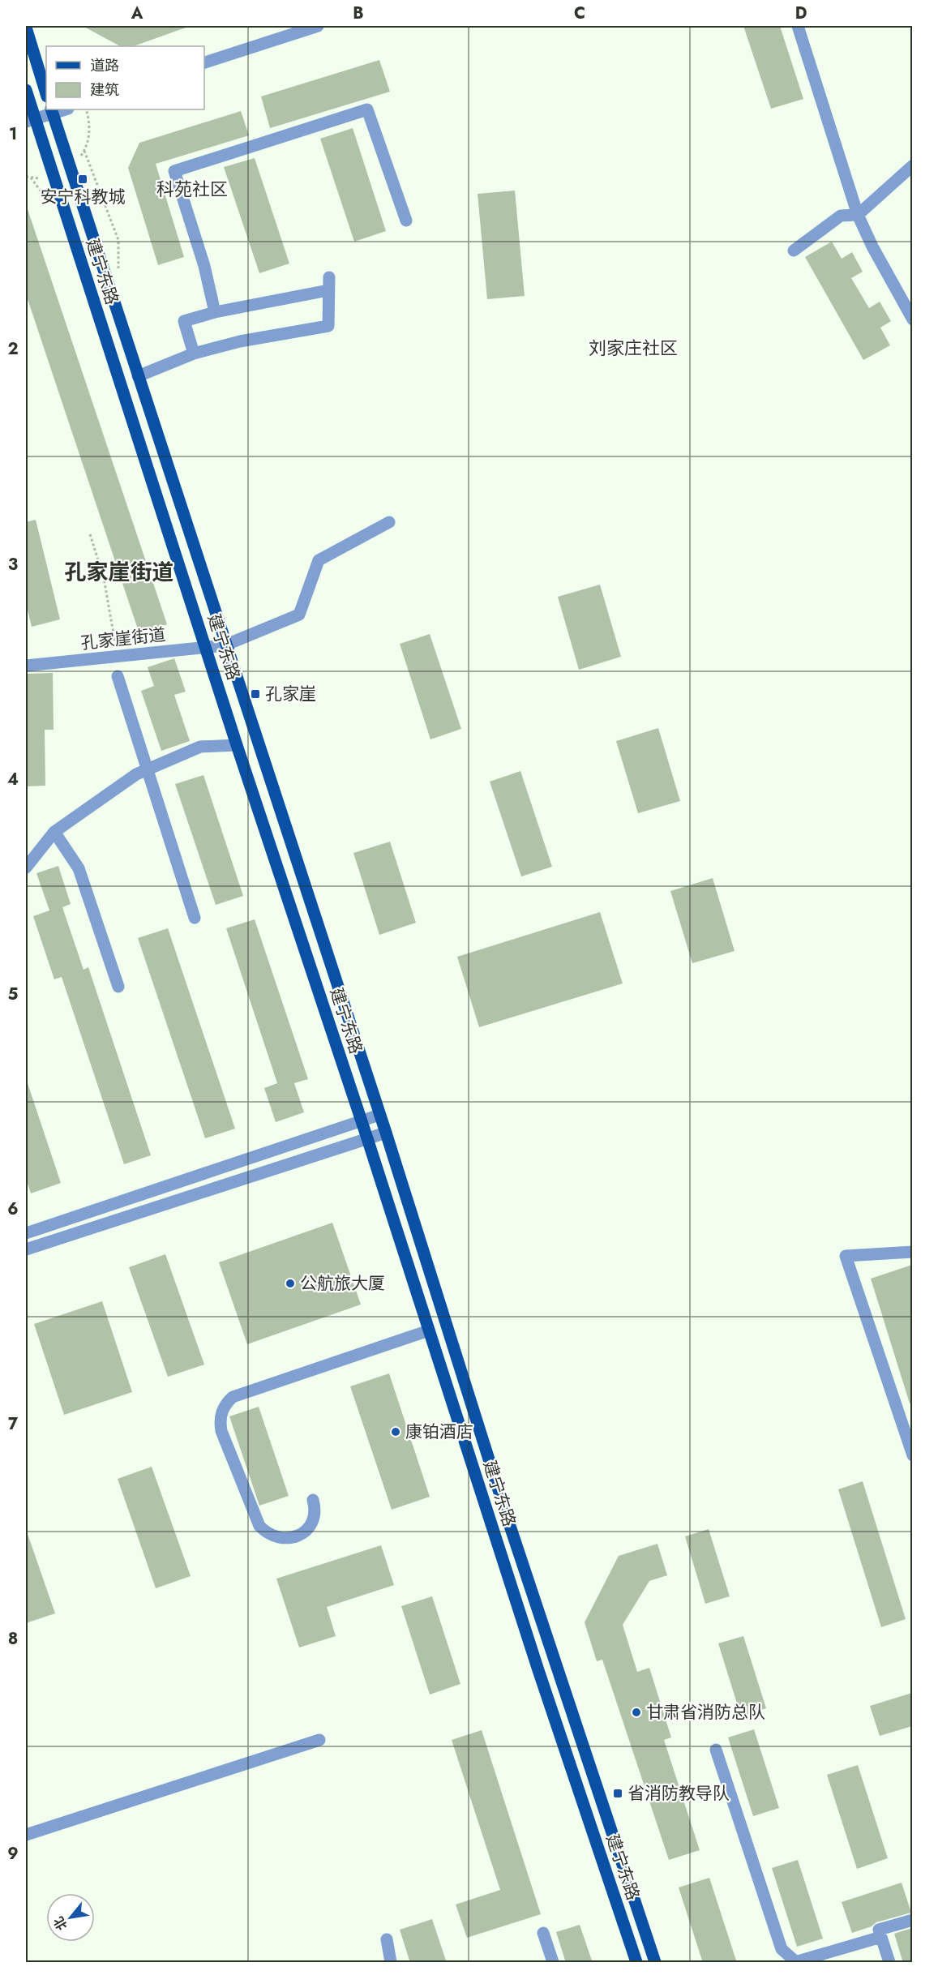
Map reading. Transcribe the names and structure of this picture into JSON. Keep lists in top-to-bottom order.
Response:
{
  "streets": {
    "main road": ["建宁东路"],
    "street": ["孔家崖街道"]
  },
  "crossings": [
    ["建宁东路", "孔家崖街道"]
  ],
  "districts": ["科苑社区", "刘家庄社区", "孔家崖街道"],
  "places": {
    "transit": ["安宁科教城", "孔家崖", "省消防教导队"],
    "other": ["公航旅大厦", "康铂酒店", "甘肃省消防总队"]
  },
  "legend": ["道路", "建筑"],
  "north": "bottom left",
  "grid": {
    "columns": [
      "A",
      "B",
      "C",
      "D"
    ],
    "rows": [
      "1",
      "2",
      "3",
      "4",
      "5",
      "6",
      "7",
      "8",
      "9"
    ]
  }
}
